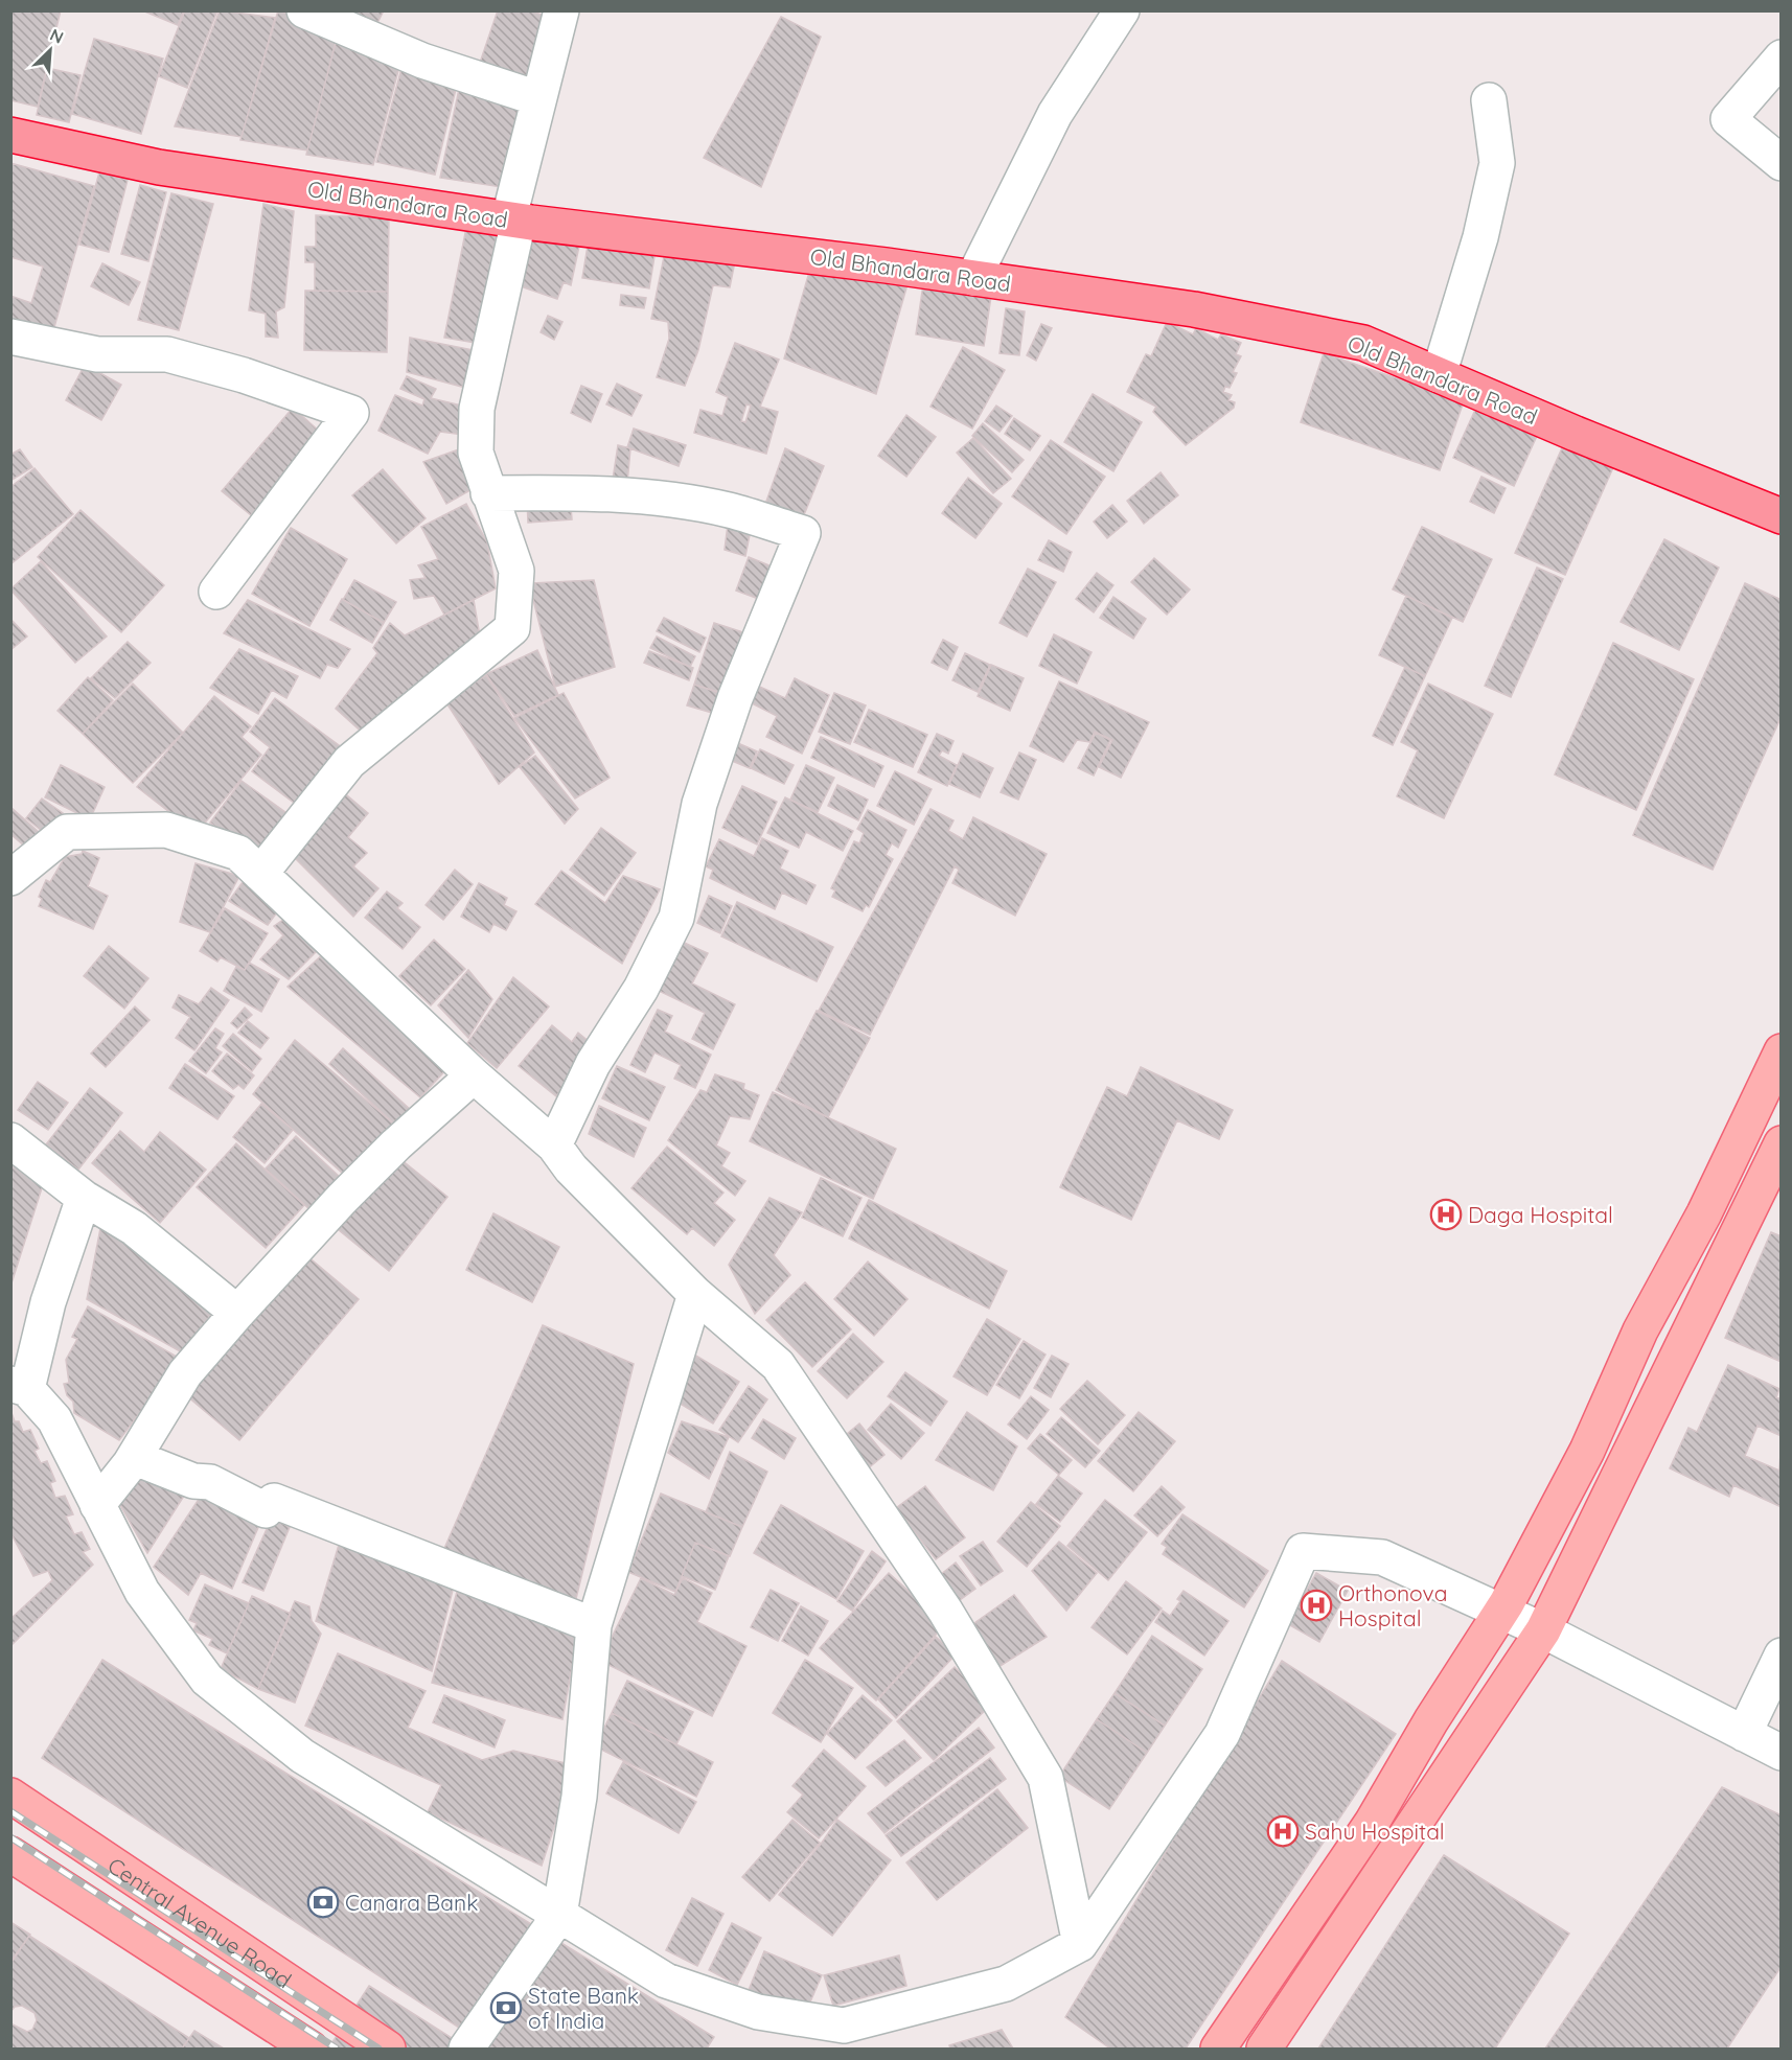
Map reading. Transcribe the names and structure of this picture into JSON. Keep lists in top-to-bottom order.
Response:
{
  "streets": {
    "highway": ["Old Bhandara Road"],
    "main road": ["Central Avenue Road"]
  },
  "places": {
    "hospital": ["Daga Hospital", "Orthonova Hospital", "Sahu Hospital"],
    "bank": ["Canara Bank", "State Bank of India"]
  },
  "north": "top right"
}
